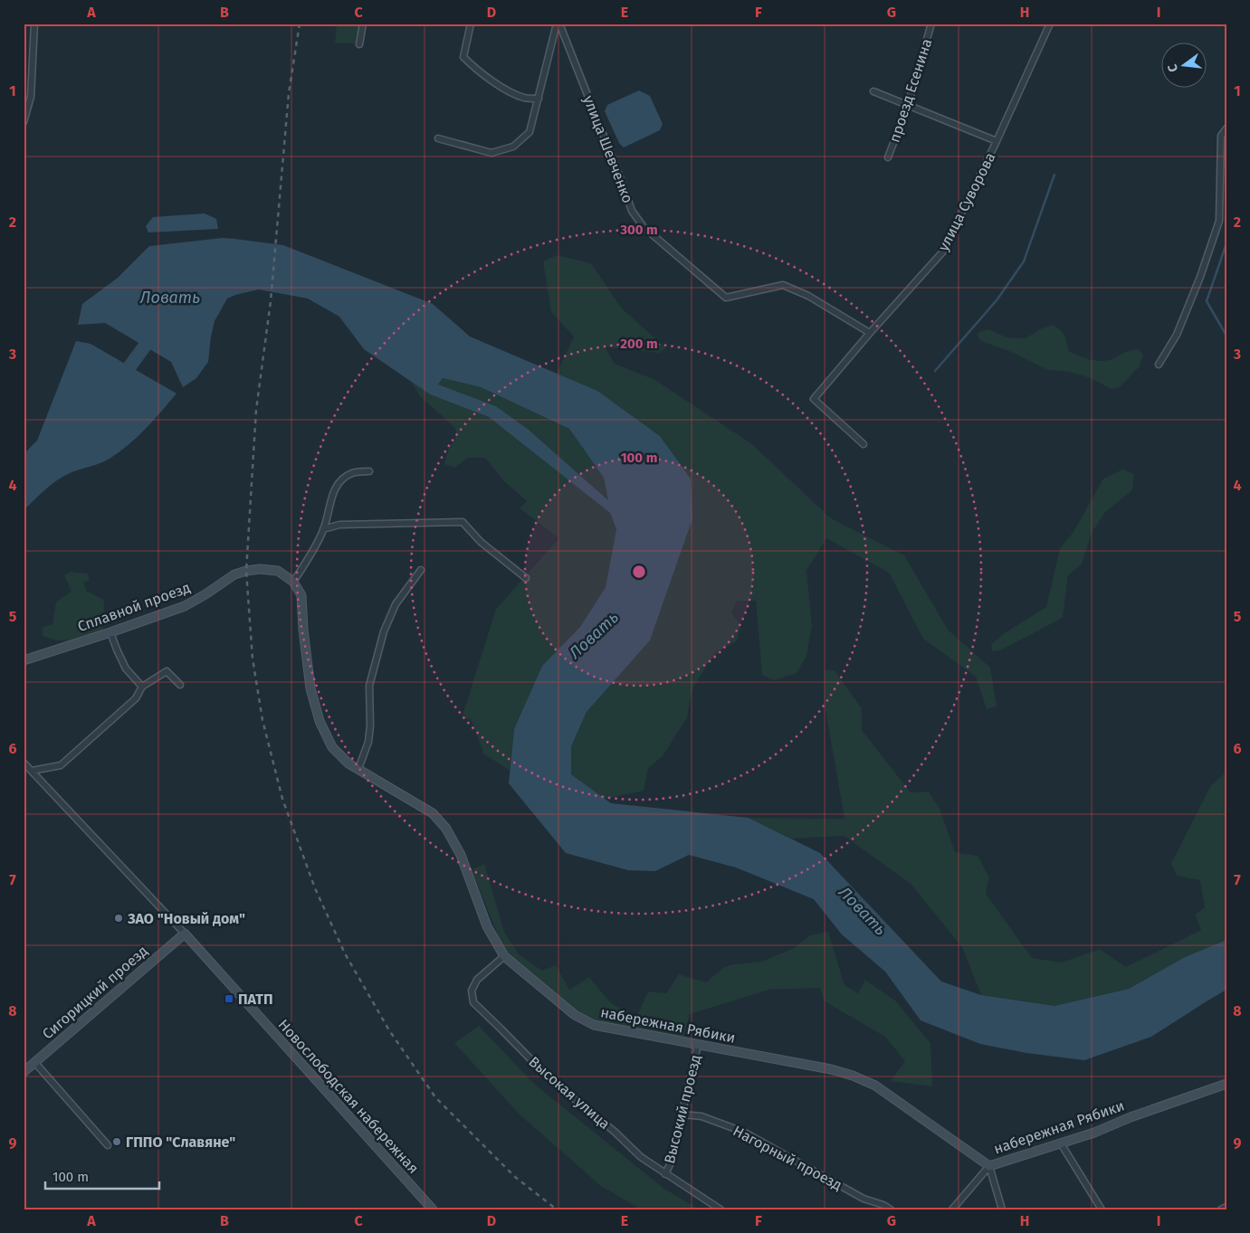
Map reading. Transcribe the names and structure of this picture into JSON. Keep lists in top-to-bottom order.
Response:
{
  "streets": {
    "street": [
      "проезд Есенина",
      "улица Шевченко",
      "улица Суворова",
      "Сплавной проезд",
      "Сигорицкий проезд",
      "набережная Рябики",
      "Высокая улица",
      "Новослободская набережная",
      "Высокий проезд",
      "Нагорный проезд"
    ]
  },
  "crossings": [
    ["улица Шевченко", "улица Суворова"],
    ["Сплавной проезд", "набережная Рябики"],
    ["Сигорицкий проезд", "Новослободская набережная"],
    ["набережная Рябики", "Высокая улица"],
    ["набережная Рябики", "Высокий проезд"],
    ["Высокая улица", "Высокий проезд"],
    ["Высокий проезд", "Нагорный проезд"]
  ],
  "water": ["Ловать"],
  "places": {
    "other": ["ЗАО \"Новый дом\"", "ГППО \"Славяне\""],
    "transit": ["ПАТП"]
  },
  "scale_bar": "100 m",
  "north": "left",
  "grid": {
    "columns": [
      "A",
      "B",
      "C",
      "D",
      "E",
      "F",
      "G",
      "H",
      "I"
    ],
    "rows": [
      "1",
      "2",
      "3",
      "4",
      "5",
      "6",
      "7",
      "8",
      "9"
    ]
  },
  "rings": ["300 m", "200 m", "100 m"]
}
